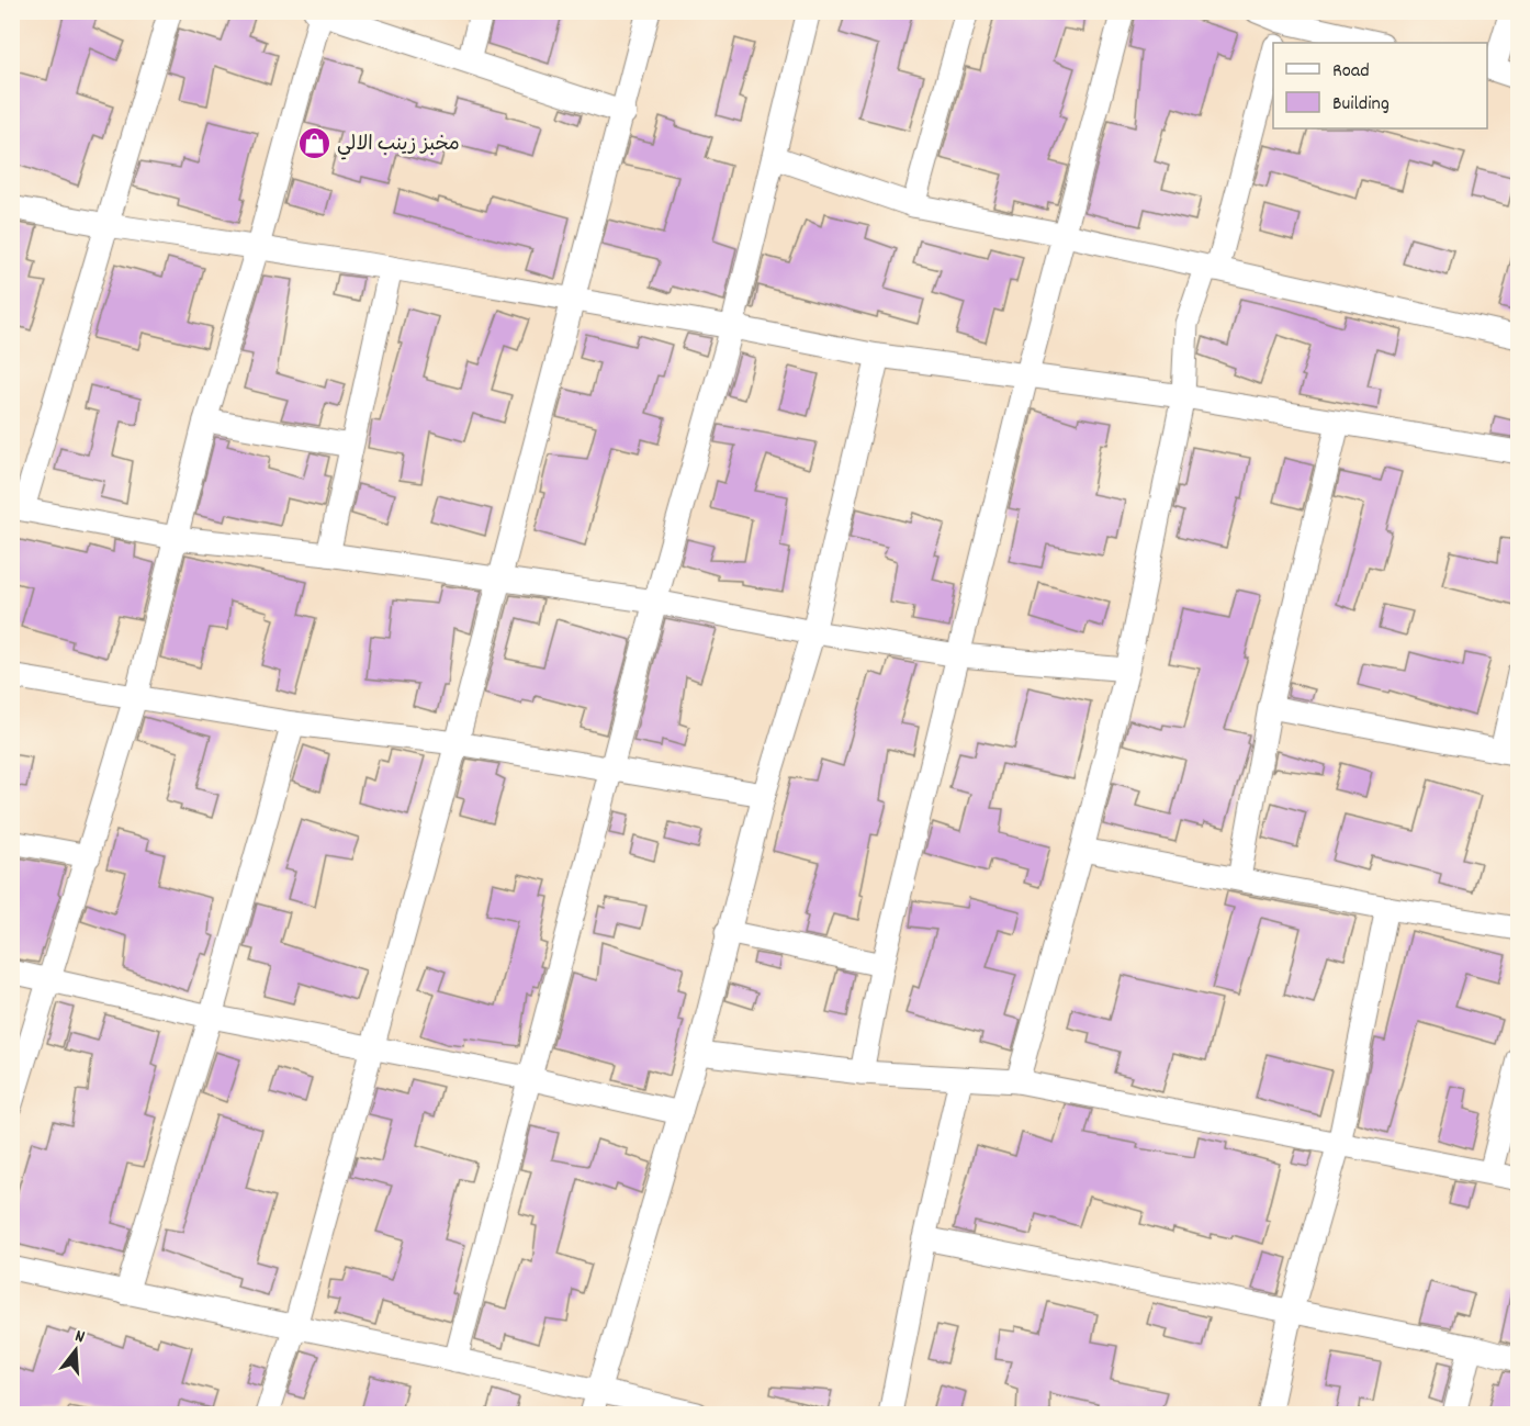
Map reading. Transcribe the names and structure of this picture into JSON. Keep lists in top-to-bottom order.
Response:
{
  "places": {
    "shop": ["مخبز زينب الالي"]
  },
  "legend": ["Road", "Building"],
  "north": "top"
}
